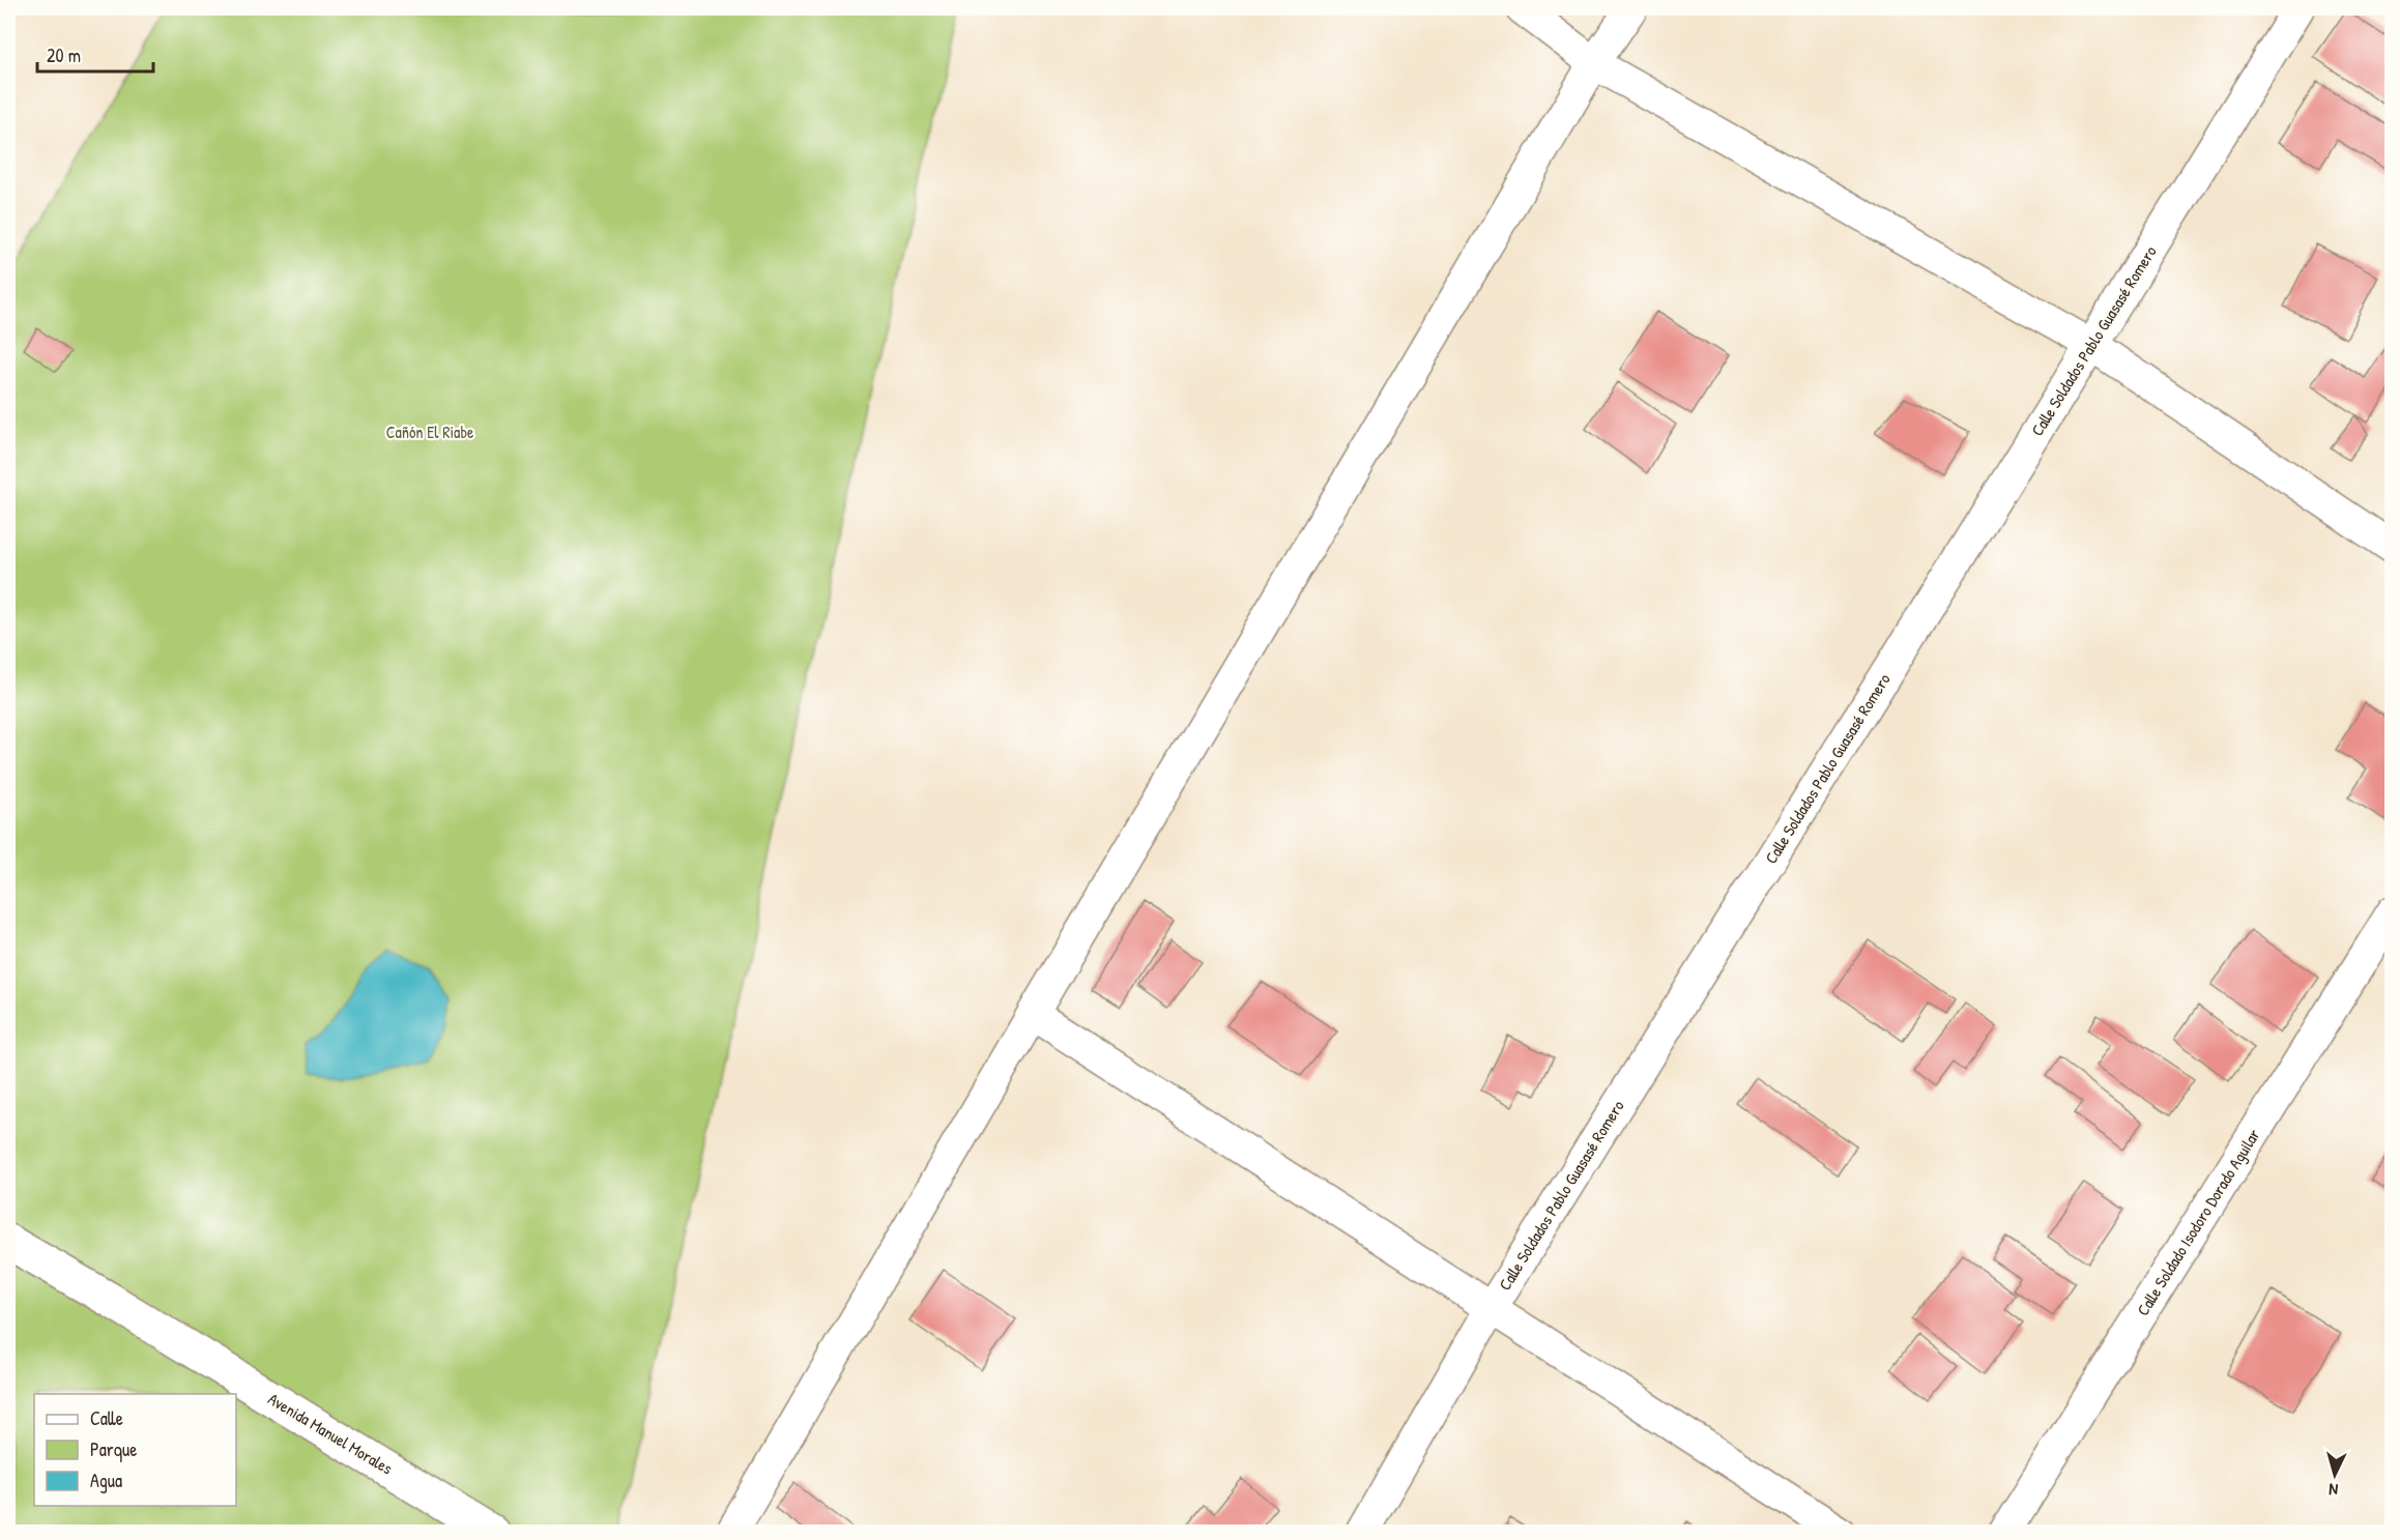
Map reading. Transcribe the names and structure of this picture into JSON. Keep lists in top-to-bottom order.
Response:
{
  "streets": {
    "street": ["Calle Soldados Pablo Guasasé Romero", "Calle Soldado Isodoro Dorado Aguilar", "Avenida Manuel Morales"]
  },
  "parks": ["Cañón El Riabe"],
  "legend": ["Calle", "Parque", "Agua"],
  "scale_bar": "20 m",
  "north": "bottom"
}
